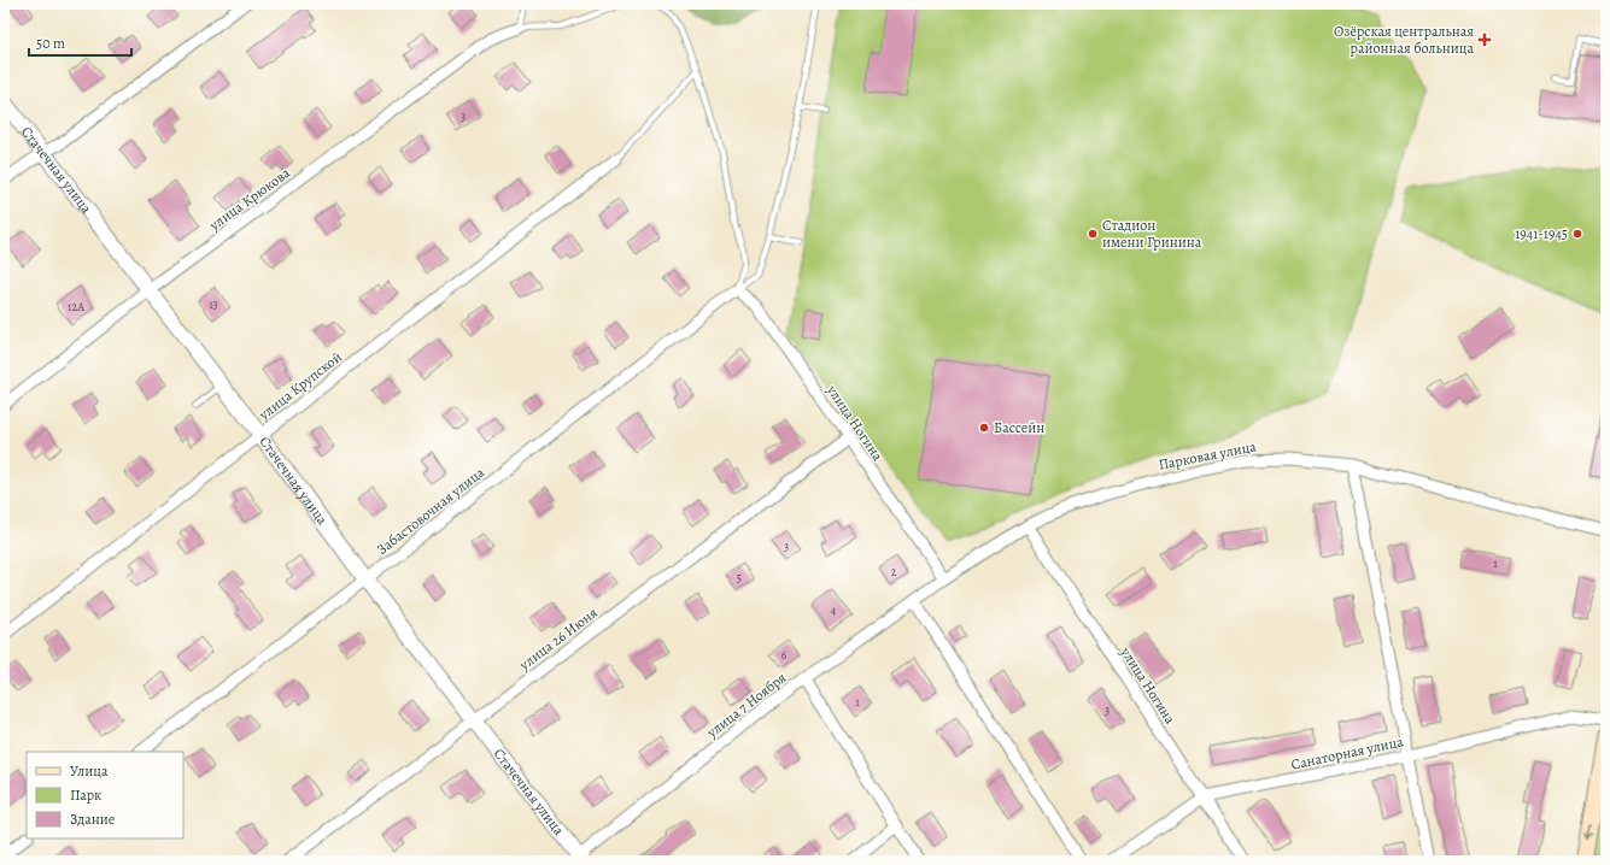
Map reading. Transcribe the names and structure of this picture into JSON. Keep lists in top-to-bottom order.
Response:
{
  "streets": {
    "street": [
      "Стачечная улица",
      "улица Крюкова",
      "улица Крупской",
      "улица Ногина",
      "Парковая улица",
      "Забастовочная улица",
      "улица 26 Июня",
      "улица 7 Ноября",
      "Санаторная улица"
    ]
  },
  "crossings": [
    ["Стачечная улица", "улица Крюкова"],
    ["Стачечная улица", "улица Крупской"],
    ["Стачечная улица", "Забастовочная улица"],
    ["Стачечная улица", "улица 26 Июня"],
    ["Стачечная улица", "улица 7 Ноября"],
    ["улица Ногина", "Парковая улица"],
    ["улица Ногина", "Забастовочная улица"],
    ["улица Ногина", "улица 26 Июня"],
    ["улица Ногина", "улица 7 Ноября"],
    ["улица Ногина", "Санаторная улица"],
    ["Парковая улица", "улица 7 Ноября"]
  ],
  "places": {
    "health": ["Озёрская центральная районная больница"],
    "other": ["Стадион имени Гринина", "1941-1945", "Бассейн"]
  },
  "house_numbers": [
    "3",
    "13",
    "12А",
    "3",
    "1",
    "2",
    "5",
    "4",
    "6",
    "1",
    "3"
  ],
  "legend": ["Улица", "Парк", "Здание"],
  "scale_bar": "50 m"
}
